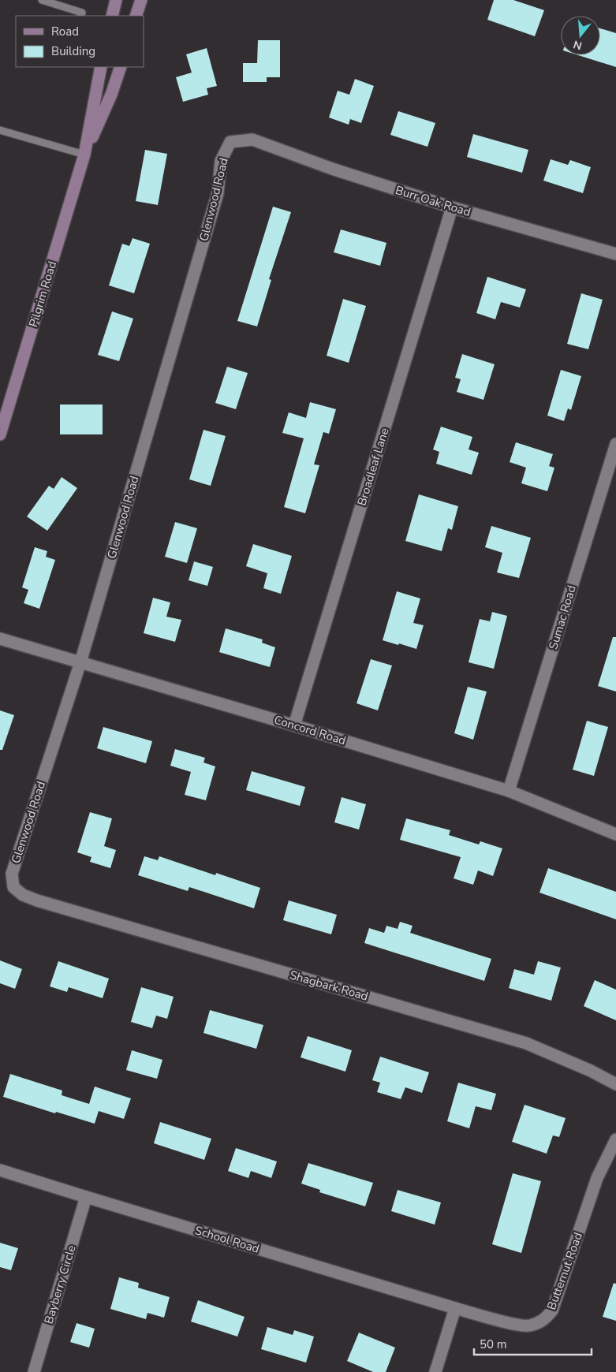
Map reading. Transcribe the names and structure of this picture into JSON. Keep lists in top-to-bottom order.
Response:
{
  "streets": {
    "street": [
      "Glenwood Road",
      "Burr Oak Road",
      "Pilgrim Road",
      "Broadleaf Lane",
      "Sumac Road",
      "Concord Road",
      "Shagbark Road",
      "School Road",
      "Butternut Road",
      "Bayberry Circle"
    ]
  },
  "crossings": [
    ["Glenwood Road", "Burr Oak Road"],
    ["Glenwood Road", "Concord Road"],
    ["Glenwood Road", "Shagbark Road"],
    ["Burr Oak Road", "Broadleaf Lane"],
    ["Broadleaf Lane", "Concord Road"],
    ["Sumac Road", "Concord Road"],
    ["School Road", "Butternut Road"],
    ["School Road", "Bayberry Circle"]
  ],
  "legend": ["Road", "Building"],
  "scale_bar": "50 m",
  "north": "bottom"
}
